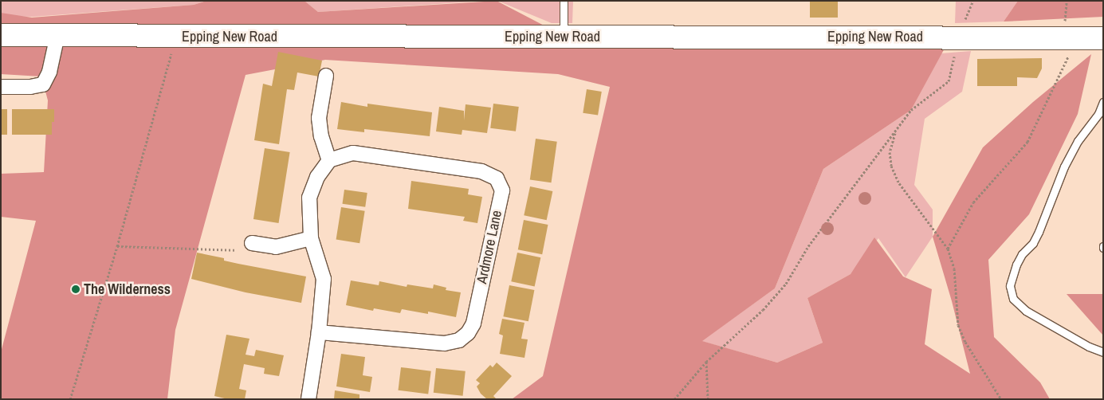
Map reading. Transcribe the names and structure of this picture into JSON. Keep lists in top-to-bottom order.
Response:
{
  "streets": {
    "main road": ["Epping New Road"],
    "street": ["Ardmore Lane"]
  },
  "places": ["The Wilderness"]
}
